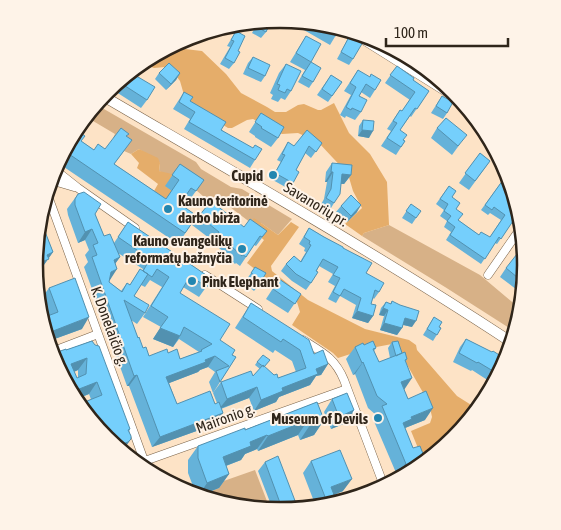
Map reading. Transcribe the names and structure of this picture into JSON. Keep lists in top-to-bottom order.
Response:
{
  "streets": {
    "main road": ["Savanorių pr."],
    "street": ["K. Donelaičio g.", "Maironio g."]
  },
  "places": [
    "Cupid",
    "Kauno teritorinė darbo birža",
    "Kauno evangelikų reformatų bažnyčia",
    "Pink Elephant",
    "Museum of Devils"
  ],
  "scale_bar": "100 m"
}
